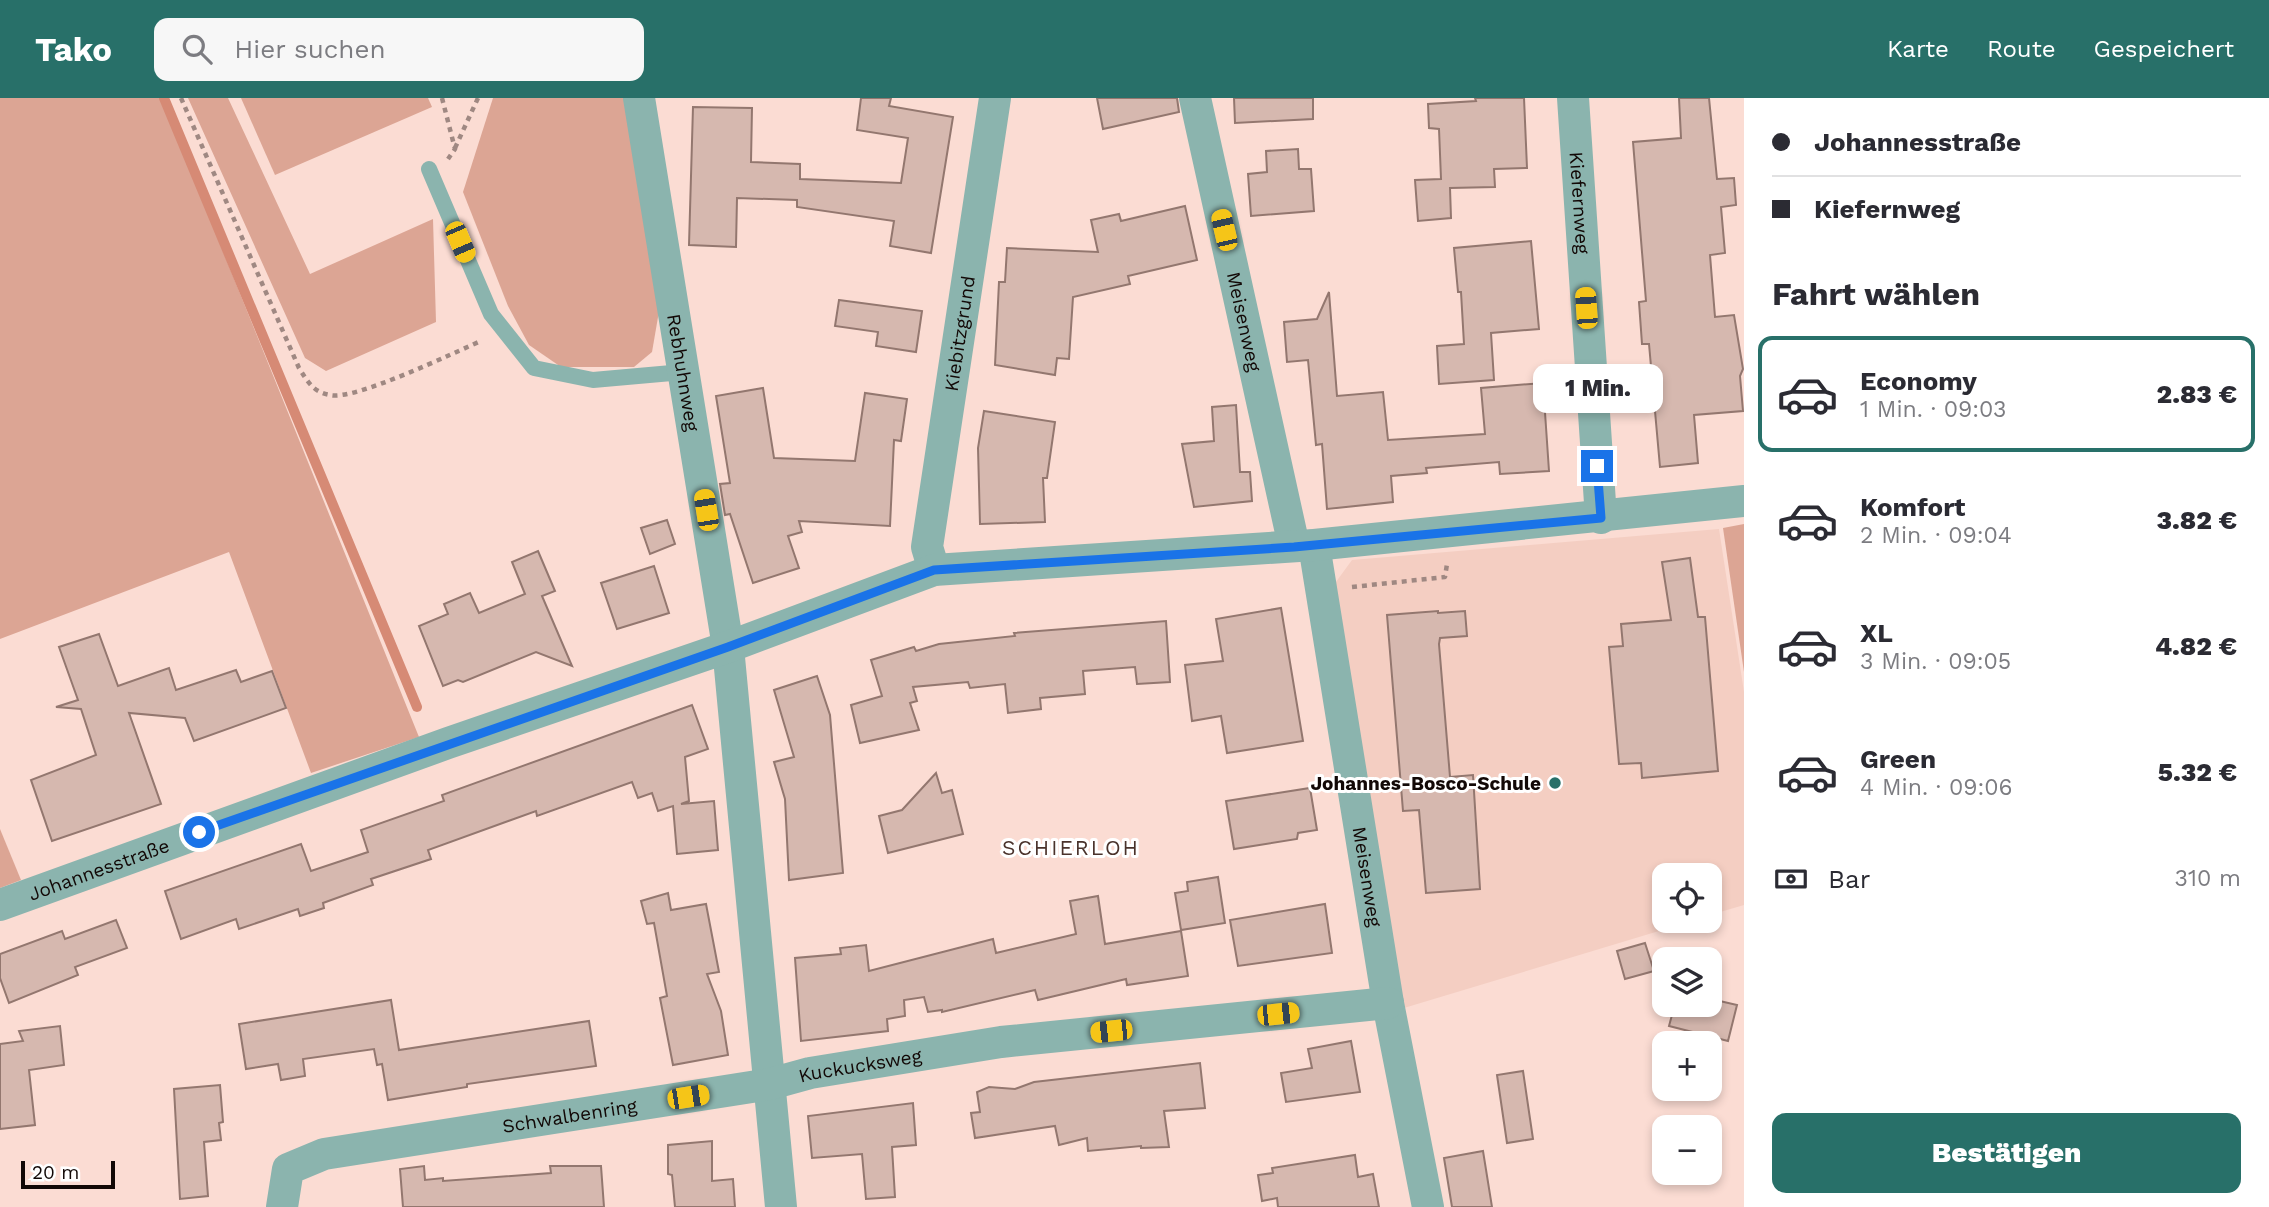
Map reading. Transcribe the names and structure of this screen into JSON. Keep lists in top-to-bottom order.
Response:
{
  "streets": {
    "street": [
      "Kiefernweg",
      "Meisenweg",
      "Kiebitzgrund",
      "Rebhuhnweg",
      "Johannesstraße",
      "Kuckucksweg",
      "Schwalbenring"
    ]
  },
  "crossings": [
    ["Kiefernweg", "Johannesstraße"],
    ["Meisenweg", "Johannesstraße"],
    ["Meisenweg", "Kuckucksweg"],
    ["Kiebitzgrund", "Johannesstraße"],
    ["Rebhuhnweg", "Johannesstraße"],
    ["Rebhuhnweg", "Kuckucksweg"],
    ["Johannesstraße", "Kuckucksweg"],
    ["Kuckucksweg", "Schwalbenring"]
  ],
  "districts": ["SCHIERLOH"],
  "places": ["Johannes-Bosco-Schule"],
  "scale_bar": "20 m",
  "page": {
    "header": "Tako",
    "search": "Hier suchen",
    "nav": ["Karte", "Route", "Gespeichert"],
    "banner": ["Johannesstraße", "Kiefernweg"],
    "heading": "Fahrt wählen",
    "list": [
      {
        "name": "Economy",
        "note": "1 Min. · 09:03",
        "value": "2.83 €"
      },
      {
        "name": "Komfort",
        "note": "2 Min. · 09:04",
        "value": "3.82 €"
      },
      {
        "name": "XL",
        "note": "3 Min. · 09:05",
        "value": "4.82 €"
      },
      {
        "name": "Green",
        "note": "4 Min. · 09:06",
        "value": "5.32 €"
      }
    ],
    "bubble": "1 Min.",
    "pay": ["Bar", "310 m"],
    "map_buttons": ["+", "−"],
    "buttons": "Bestätigen",
    "scale": "20 m"
  }
}
